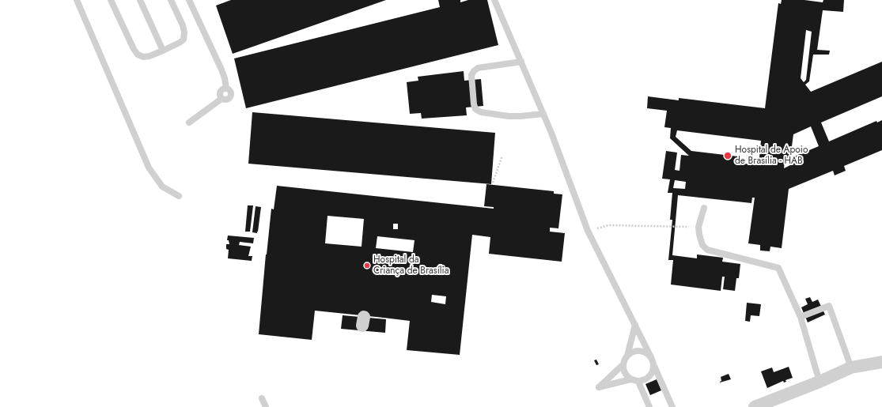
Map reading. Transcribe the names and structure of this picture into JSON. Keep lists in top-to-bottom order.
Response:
{
  "places": ["Hospital de Apoio de Brasília - HAB", "Hospital da Criança de Brasília"]
}
